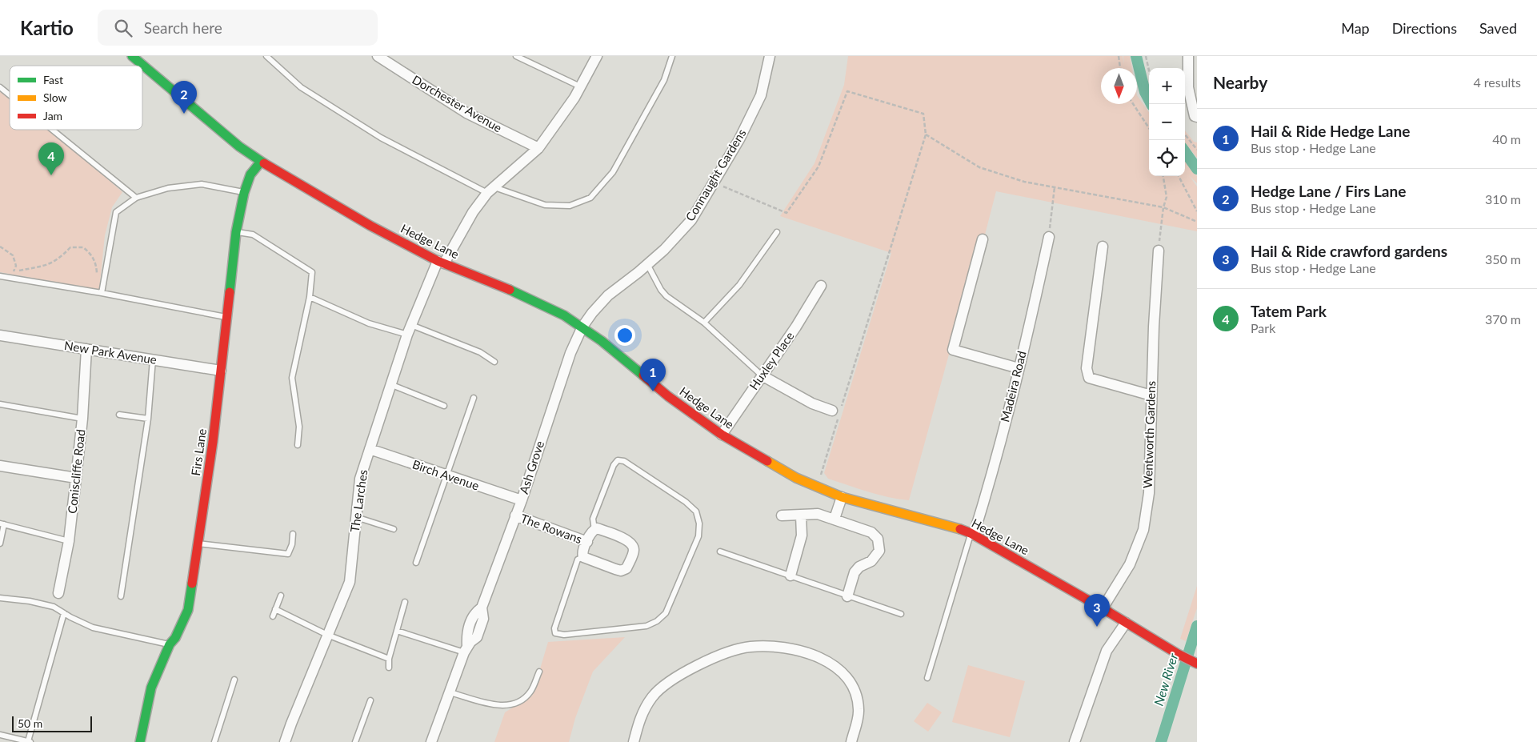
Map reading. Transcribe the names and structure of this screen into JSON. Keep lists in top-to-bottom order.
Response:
{
  "streets": {
    "main road": ["Hedge Lane", "Firs Lane"],
    "street": [
      "Dorchester Avenue",
      "Connaught Gardens",
      "New Park Avenue",
      "Huxley Place",
      "Madeira Road",
      "Wentworth Gardens",
      "Ash Grove",
      "Coniscliffe Road",
      "Birch Avenue",
      "The Larches",
      "The Rowans"
    ]
  },
  "crossings": [
    ["Dorchester Avenue", "The Larches"],
    ["Connaught Gardens", "Hedge Lane"],
    ["Connaught Gardens", "Ash Grove"],
    ["Hedge Lane", "Huxley Place"],
    ["Hedge Lane", "Madeira Road"],
    ["Hedge Lane", "Wentworth Gardens"],
    ["Hedge Lane", "Firs Lane"],
    ["Hedge Lane", "Ash Grove"],
    ["Hedge Lane", "The Larches"],
    ["New Park Avenue", "Firs Lane"],
    ["New Park Avenue", "Coniscliffe Road"],
    ["Ash Grove", "Birch Avenue"],
    ["Ash Grove", "The Rowans"],
    ["Birch Avenue", "The Larches"]
  ],
  "water": ["New River"],
  "legend": ["Fast", "Slow", "Jam"],
  "scale_bar": "50 m",
  "north": "bottom",
  "page": {
    "header": "Kartio",
    "search": "Search here",
    "nav": ["Map", "Directions", "Saved"],
    "heading": ["Nearby", "4 results"],
    "map_buttons": ["+", "−"],
    "pins": [
      "2",
      "4",
      "1",
      "3"
    ],
    "list": [
      {
        "mark": "1",
        "name": "Hail & Ride Hedge Lane",
        "note": "Bus stop · Hedge Lane",
        "value": "40 m"
      },
      {
        "mark": "2",
        "name": "Hedge Lane / Firs Lane",
        "note": "Bus stop · Hedge Lane",
        "value": "310 m"
      },
      {
        "mark": "3",
        "name": "Hail & Ride crawford gardens",
        "note": "Bus stop · Hedge Lane",
        "value": "350 m"
      },
      {
        "mark": "4",
        "name": "Tatem Park",
        "note": "Park",
        "value": "370 m"
      }
    ],
    "scale": "50 m"
  }
}
